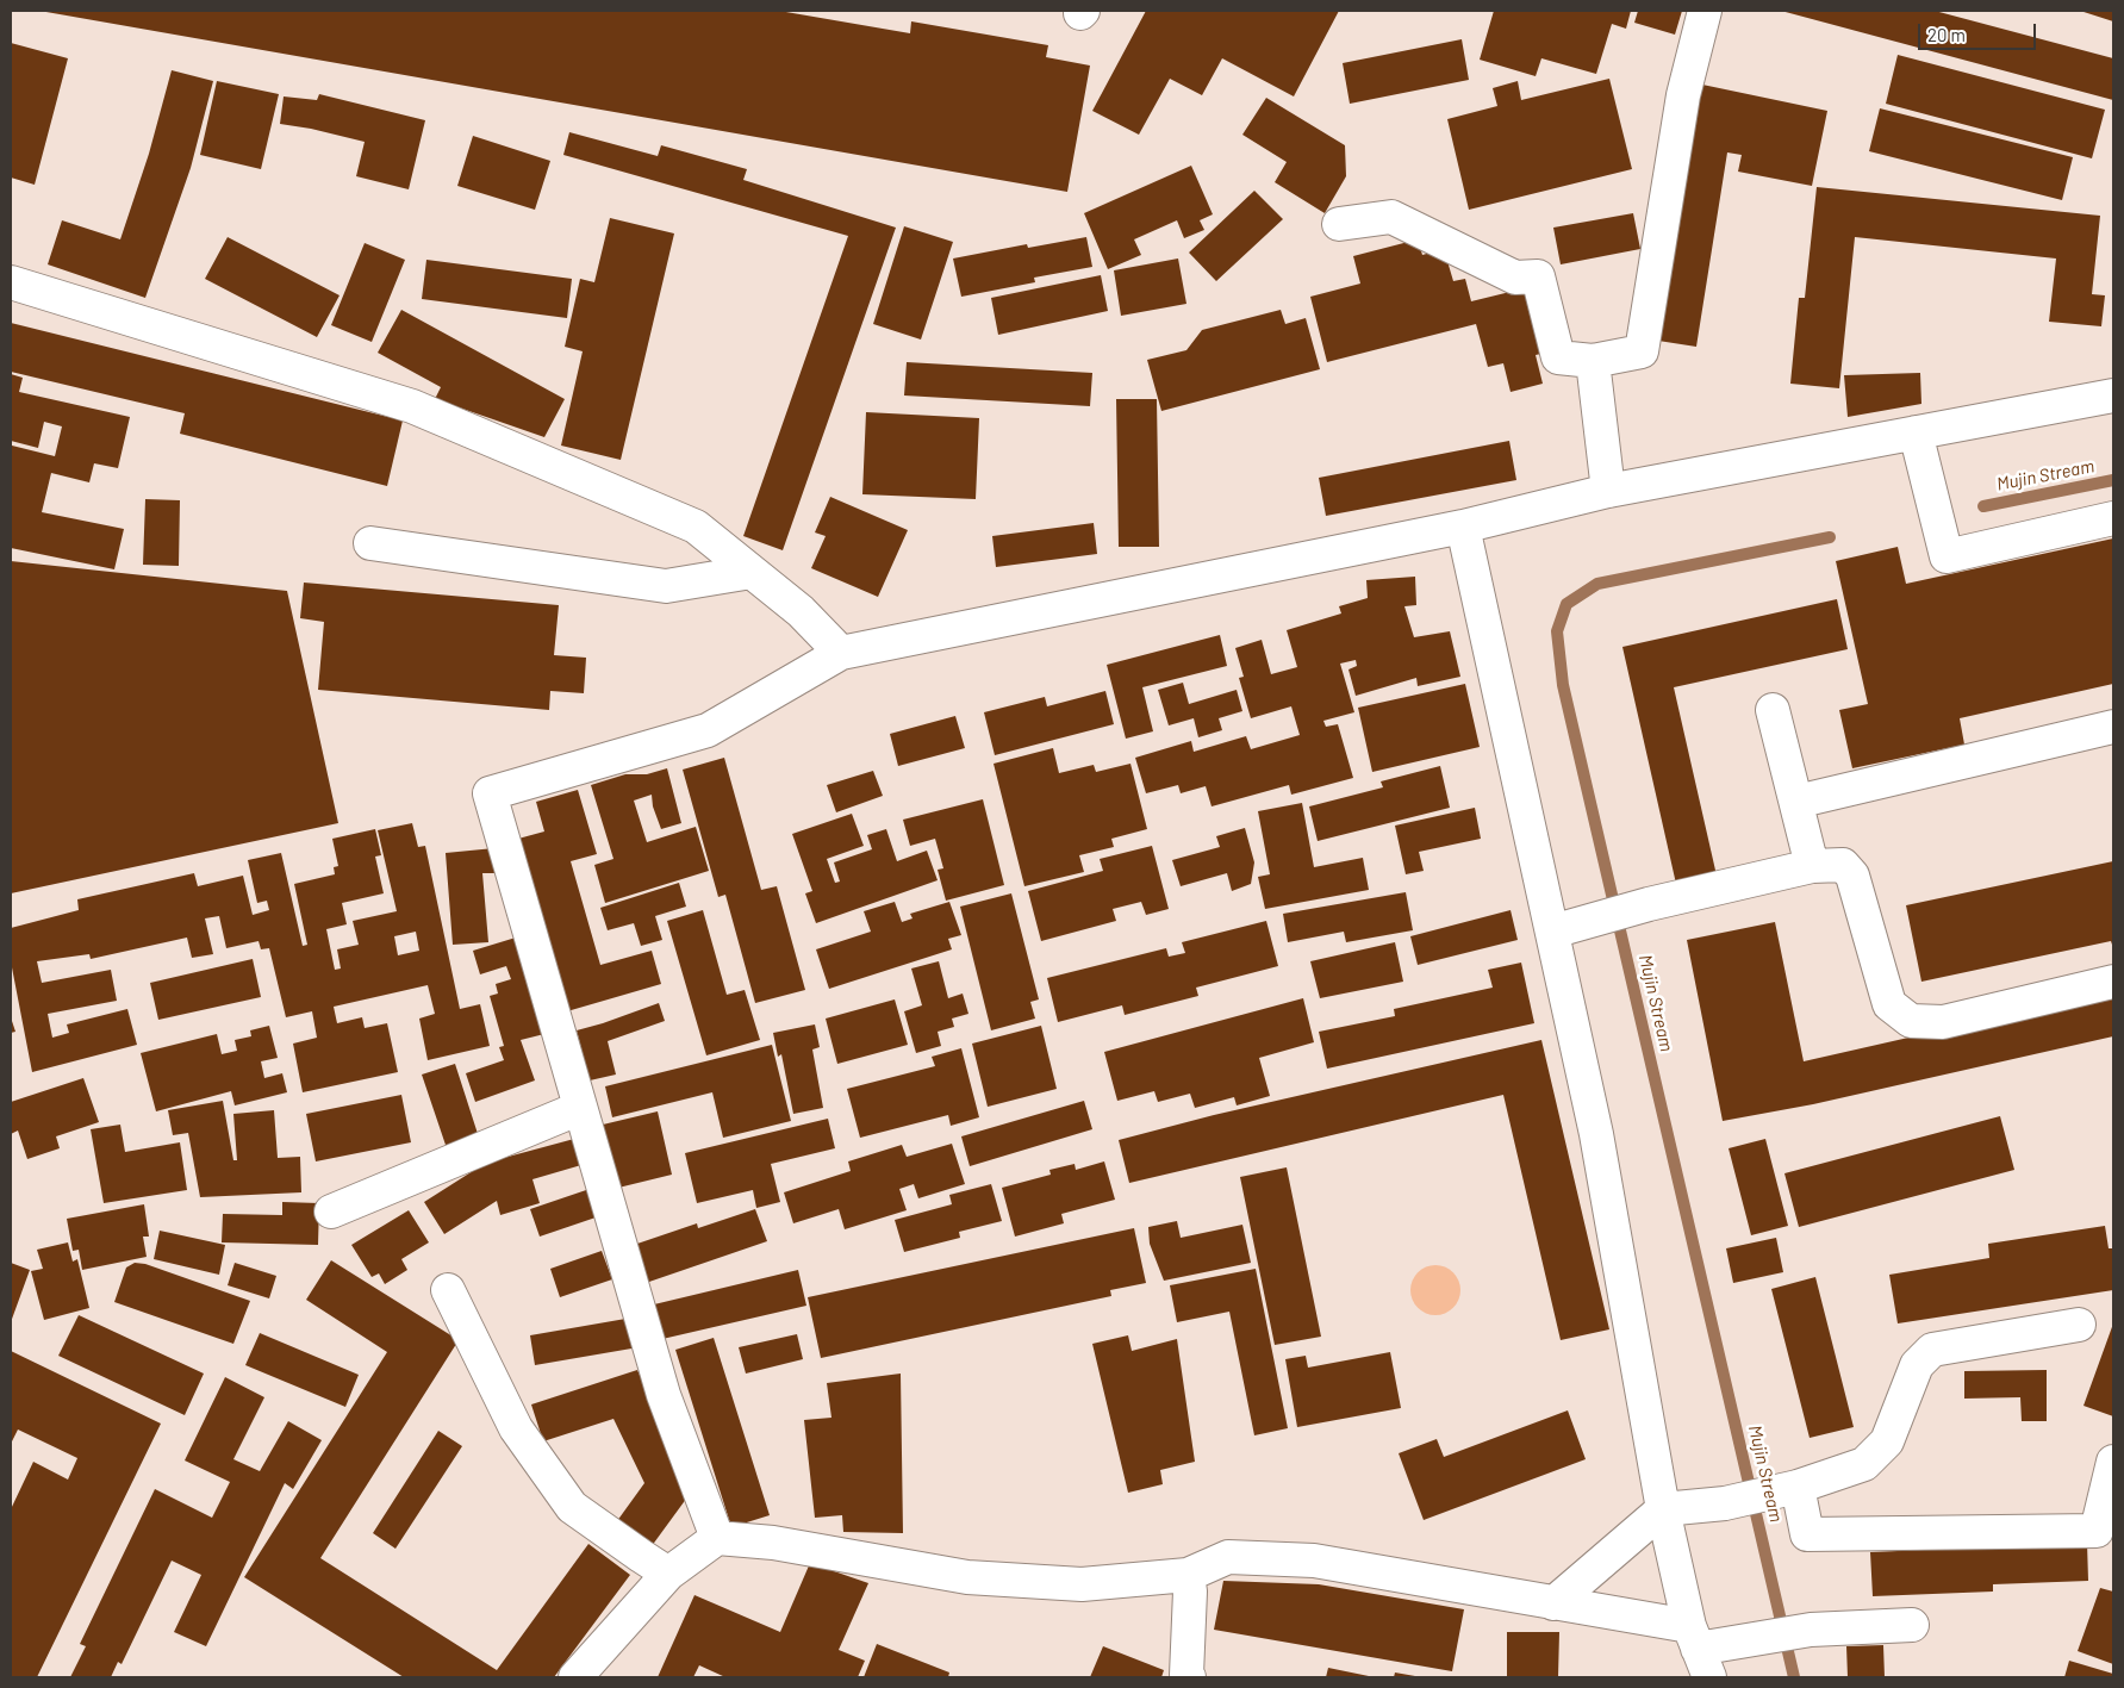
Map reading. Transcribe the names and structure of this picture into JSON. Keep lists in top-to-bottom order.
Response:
{
  "water": ["Mujin Stream"],
  "scale_bar": "20 m"
}
